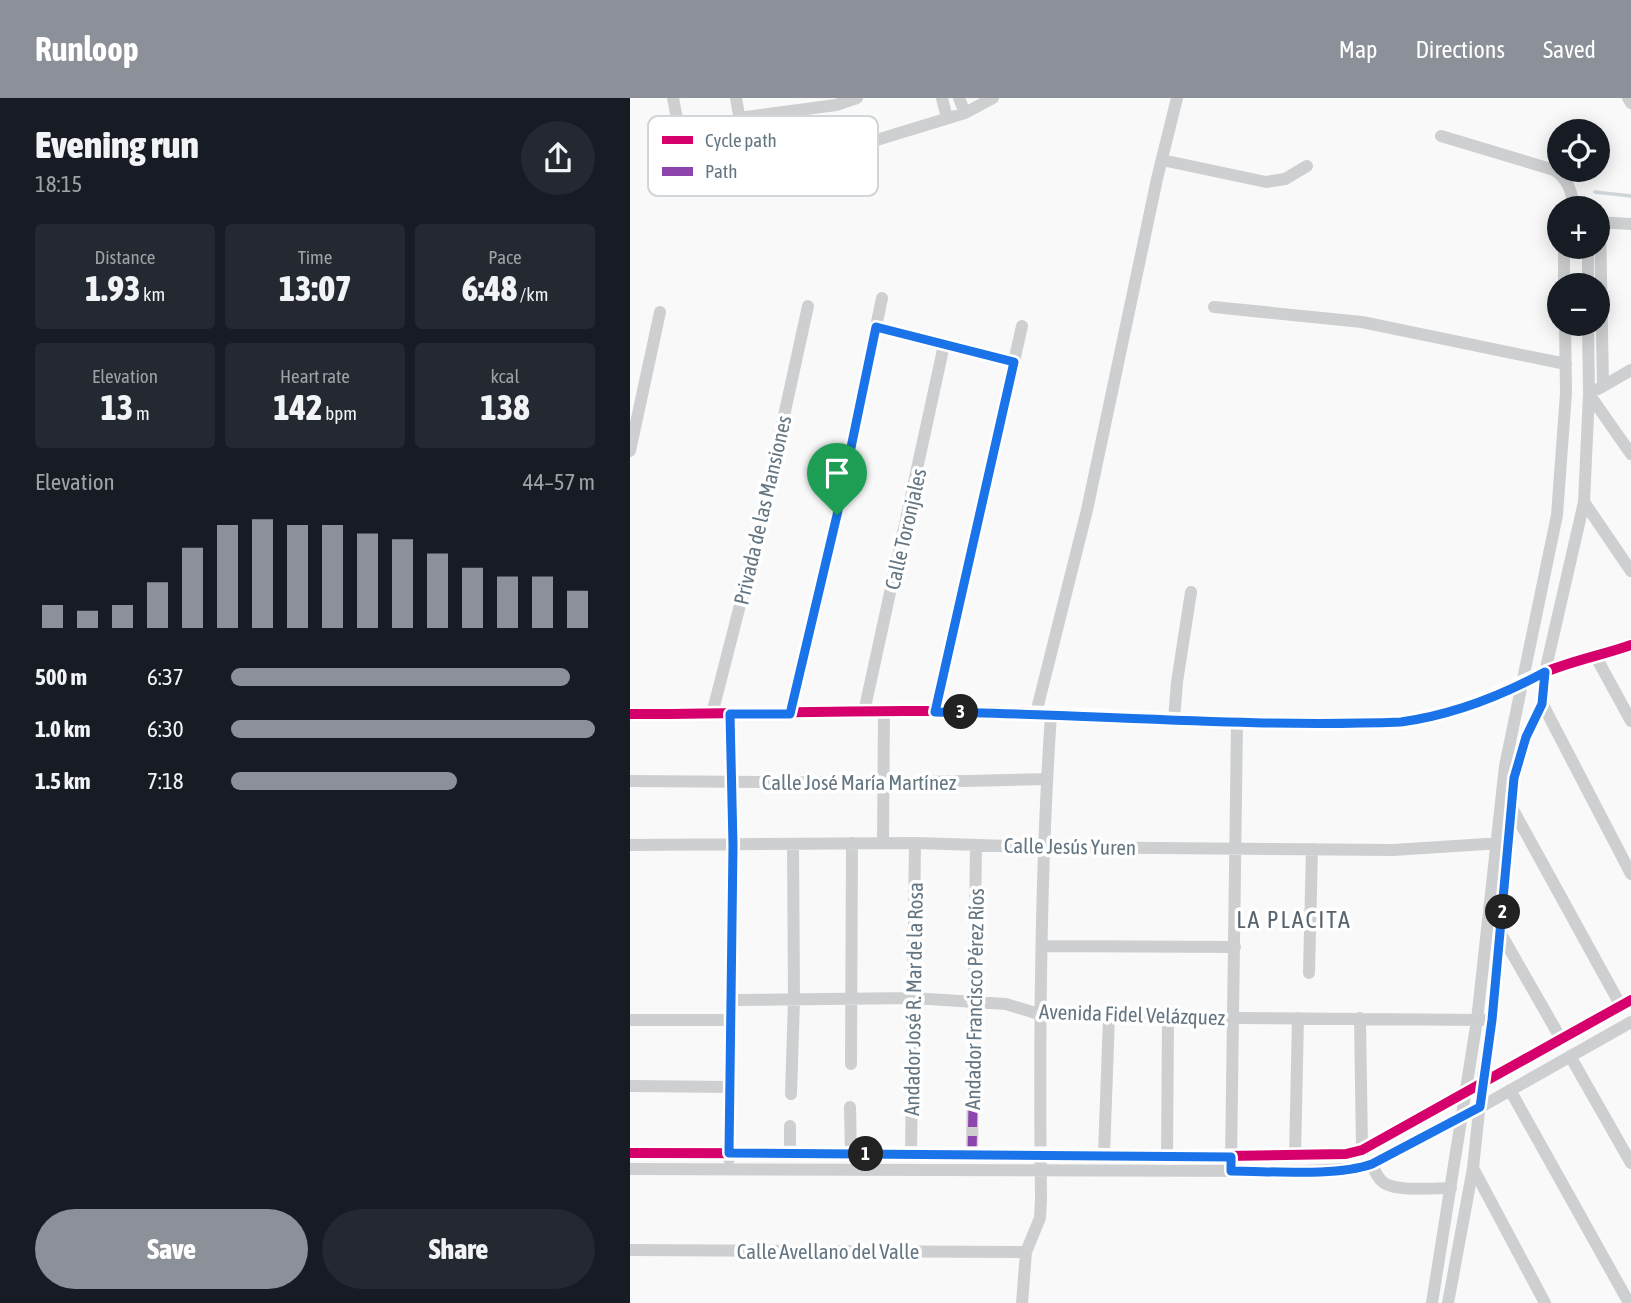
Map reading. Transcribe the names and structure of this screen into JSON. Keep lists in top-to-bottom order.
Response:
{
  "streets": {
    "street": [
      "Privada de las Mansiones",
      "Calle Toronjales",
      "Calle José María Martínez",
      "Calle Jesús Yuren",
      "Andador José R. Mar de la Rosa",
      "Andador Francisco Pérez Ríos",
      "Avenida Fidel Velázquez",
      "Calle Avellano del Valle"
    ]
  },
  "crossings": [
    ["Calle Jesús Yuren", "Andador José R. Mar de la Rosa"],
    ["Calle Jesús Yuren", "Andador Francisco Pérez Ríos"],
    ["Andador José R. Mar de la Rosa", "Avenida Fidel Velázquez"],
    ["Andador Francisco Pérez Ríos", "Avenida Fidel Velázquez"]
  ],
  "districts": ["LA PLACITA"],
  "legend": ["Cycle path", "Path"],
  "page": {
    "header": "Runloop",
    "nav": ["Map", "Directions", "Saved"],
    "heading": ["Evening run", "18:15"],
    "map_buttons": ["+", "−"],
    "stats": [
      ["Distance", "1.93 km"],
      ["Time", "13:07"],
      ["Pace", "6:48 /km"],
      ["Elevation", "13 m"],
      ["Heart rate", "142 bpm"],
      ["kcal", "138"]
    ],
    "chart": ["Elevation", "44–57 m"],
    "list": [
      {
        "name": "500 m",
        "note": "6:37"
      },
      {
        "name": "1.0 km",
        "note": "6:30"
      },
      {
        "name": "1.5 km",
        "note": "7:18"
      }
    ],
    "pins": ["3", "2", "1"],
    "buttons": ["Save", "Share"]
  }
}
